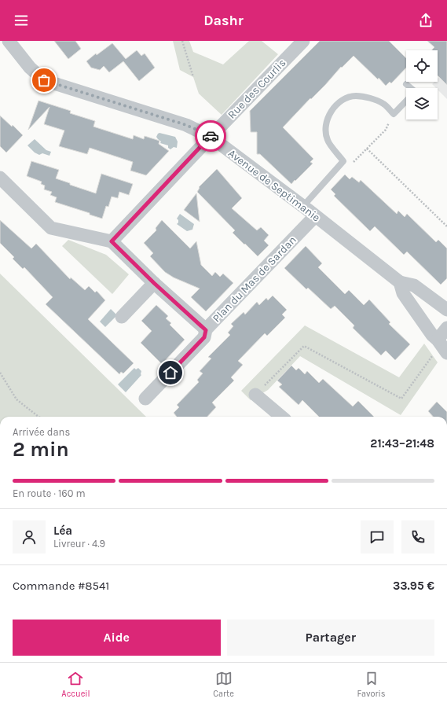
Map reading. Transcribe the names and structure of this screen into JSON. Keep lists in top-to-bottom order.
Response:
{
  "streets": {
    "street": ["Rue des Courlis", "Avenue de Septimanie", "Plan du Mas de Sardan"]
  },
  "crossings": [
    ["Rue des Courlis", "Avenue de Septimanie"],
    ["Avenue de Septimanie", "Plan du Mas de Sardan"]
  ],
  "page": {
    "header": "Dashr",
    "heading": ["2 min", "Arrivée dans", "21:43–21:48"],
    "panel": [
      "Léa",
      "Livreur · 4.9",
      "Commande #8541",
      "33.95 €"
    ],
    "bar": "En route · 160 m",
    "buttons": ["Aide", "Partager"],
    "tabs": ["Accueil", "Carte", "Favoris"]
  }
}
